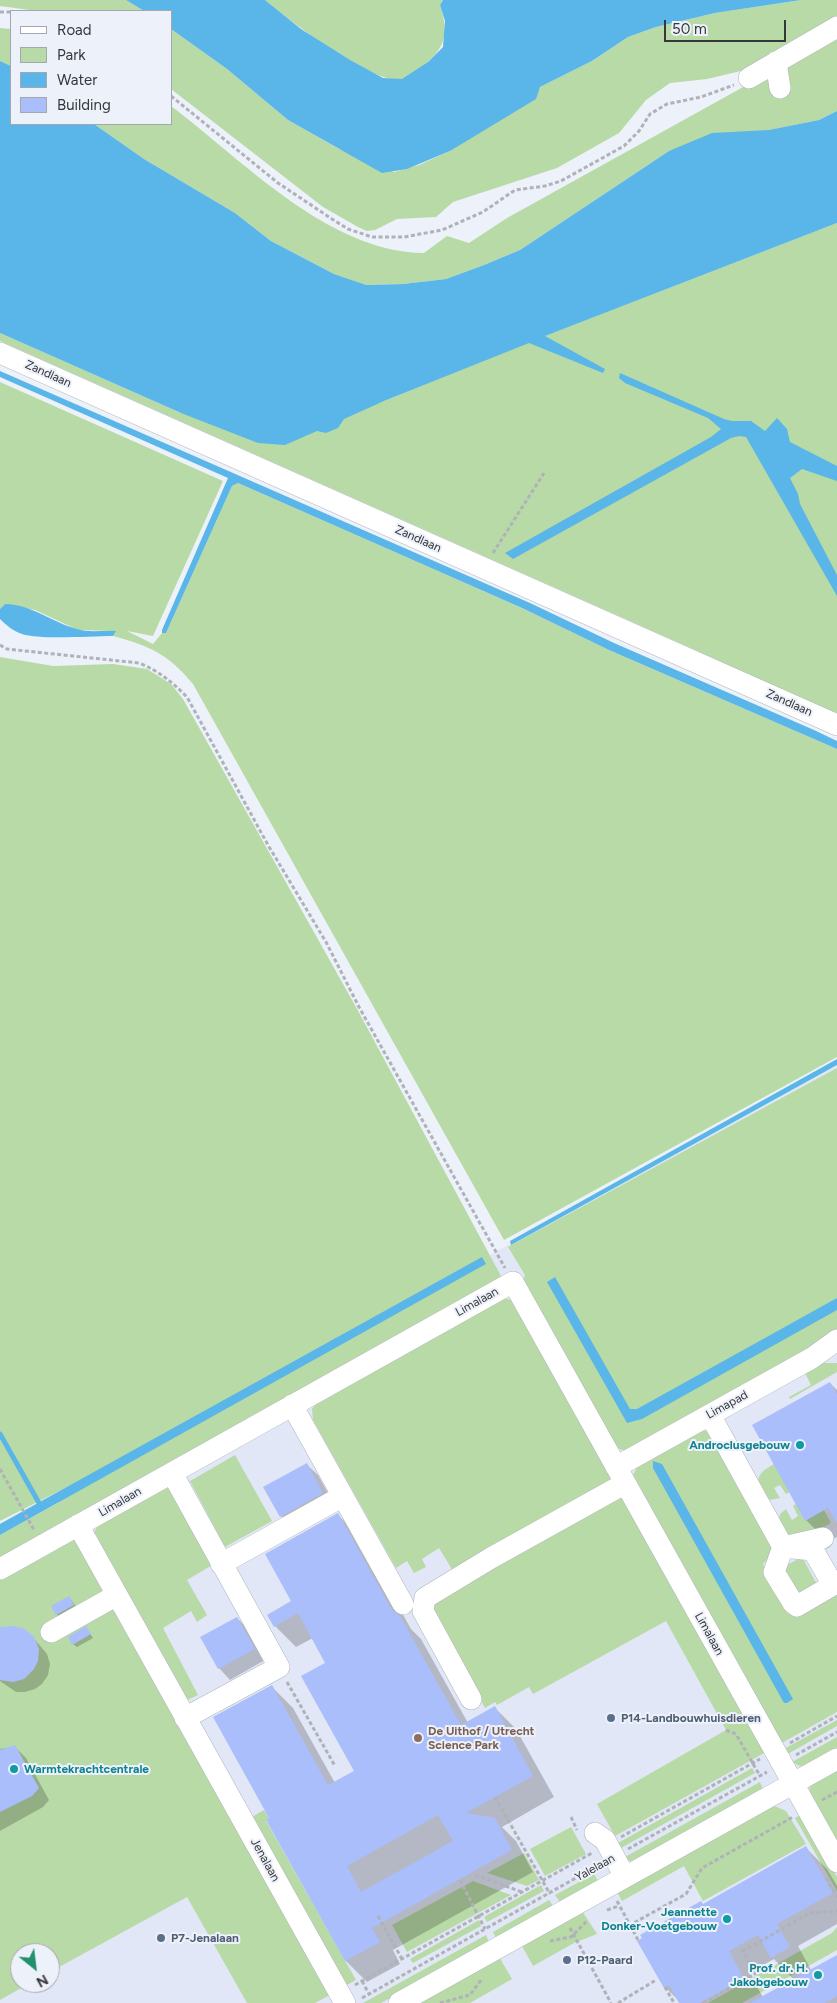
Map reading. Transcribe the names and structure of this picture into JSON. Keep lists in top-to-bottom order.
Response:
{
  "streets": {
    "street": [
      "Zandlaan",
      "Limalaan",
      "Limapad",
      "Jenalaan",
      "Yalelaan"
    ]
  },
  "crossings": [
    ["Limalaan", "Limapad"],
    ["Limalaan", "Jenalaan"],
    ["Limalaan", "Yalelaan"],
    ["Jenalaan", "Yalelaan"]
  ],
  "places": [
    "Androclusgebouw",
    "P14-Landbouwhuisdieren",
    "De Uithof / Utrecht Science Park",
    "Warmtekrachtcentrale",
    "Jeannette Donker-Voetgebouw",
    "P7-Jenalaan",
    "P12-Paard",
    "Prof. dr. H. Jakobgebouw"
  ],
  "legend": [
    "Road",
    "Park",
    "Water",
    "Building"
  ],
  "scale_bar": "50 m",
  "north": "bottom right"
}
